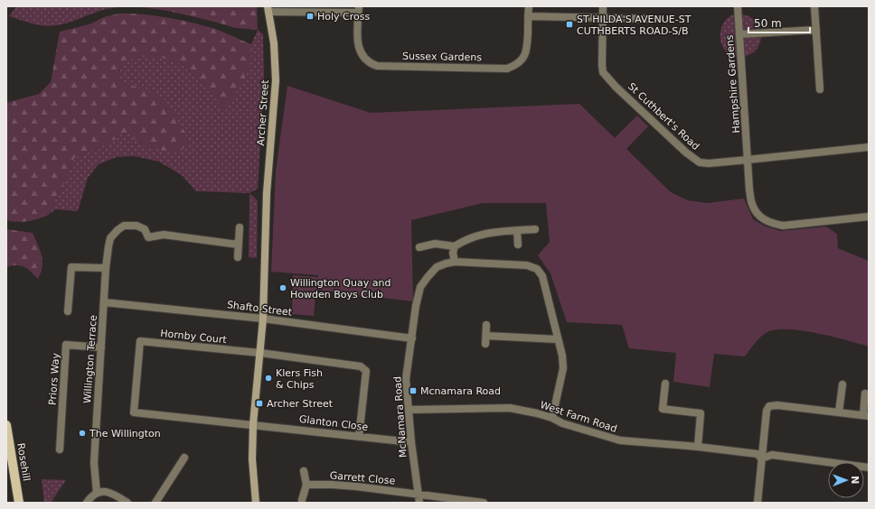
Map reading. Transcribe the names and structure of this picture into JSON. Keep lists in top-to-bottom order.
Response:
{
  "streets": {
    "main road": ["Archer Street", "Rosehill"],
    "street": [
      "Sussex Gardens",
      "Hampshire Gardens",
      "St Cuthbert's Road",
      "Shafto Street",
      "Hornby Court",
      "Willington Terrace",
      "Priors Way",
      "McNamara Road",
      "West Farm Road",
      "Glanton Close",
      "Garrett Close"
    ]
  },
  "crossings": [
    ["Hampshire Gardens", "St Cuthbert's Road"],
    ["Archer Street", "Shafto Street"],
    ["Archer Street", "Hornby Court"],
    ["Archer Street", "Glanton Close"],
    ["Shafto Street", "Willington Terrace"],
    ["Shafto Street", "McNamara Road"],
    ["Hornby Court", "Glanton Close"],
    ["Willington Terrace", "Priors Way"],
    ["McNamara Road", "West Farm Road"],
    ["McNamara Road", "Glanton Close"],
    ["McNamara Road", "Garrett Close"]
  ],
  "places": {
    "transit": [
      "Holy Cross",
      "ST HILDA'S AVENUE-ST CUTHBERTS ROAD-S/B",
      "Mcnamara Road",
      "Archer Street"
    ],
    "other": ["Willington Quay and Howden Boys Club", "Klers Fish & Chips", "The Willington"]
  },
  "scale_bar": "50 m",
  "north": "right"
}
